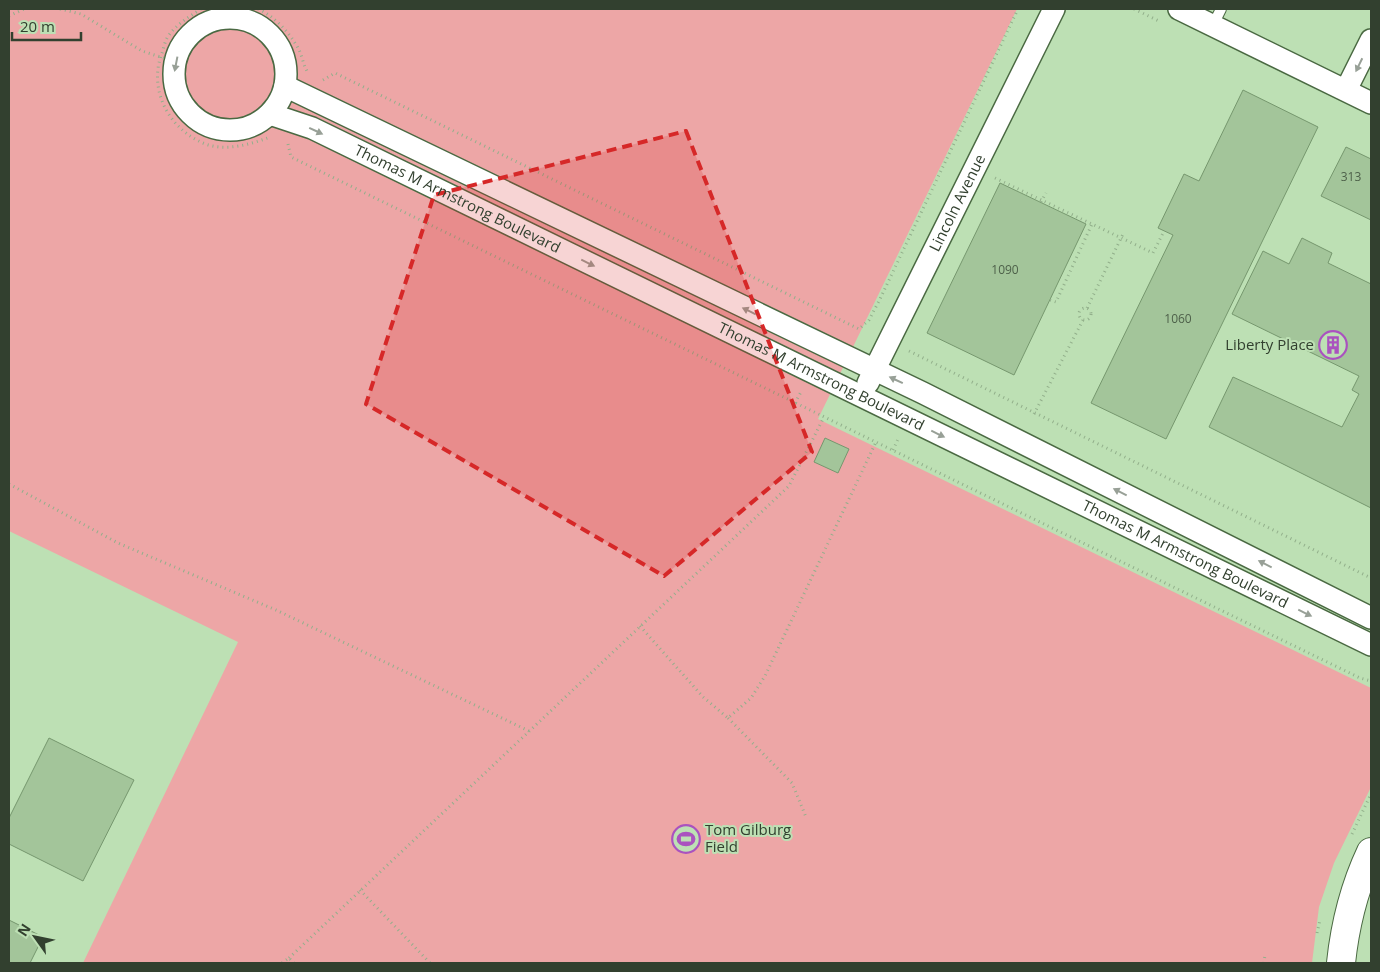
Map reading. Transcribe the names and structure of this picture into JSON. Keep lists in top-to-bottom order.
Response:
{
  "streets": {
    "street": ["Thomas M Armstrong Boulevard", "Lincoln Avenue"]
  },
  "crossings": [
    ["Thomas M Armstrong Boulevard", "Lincoln Avenue"]
  ],
  "places": {
    "building": ["Liberty Place"],
    "sports": ["Tom Gilburg Field"]
  },
  "house_numbers": ["313", "1090", "1060"],
  "scale_bar": "20 m",
  "north": "top left"
}
